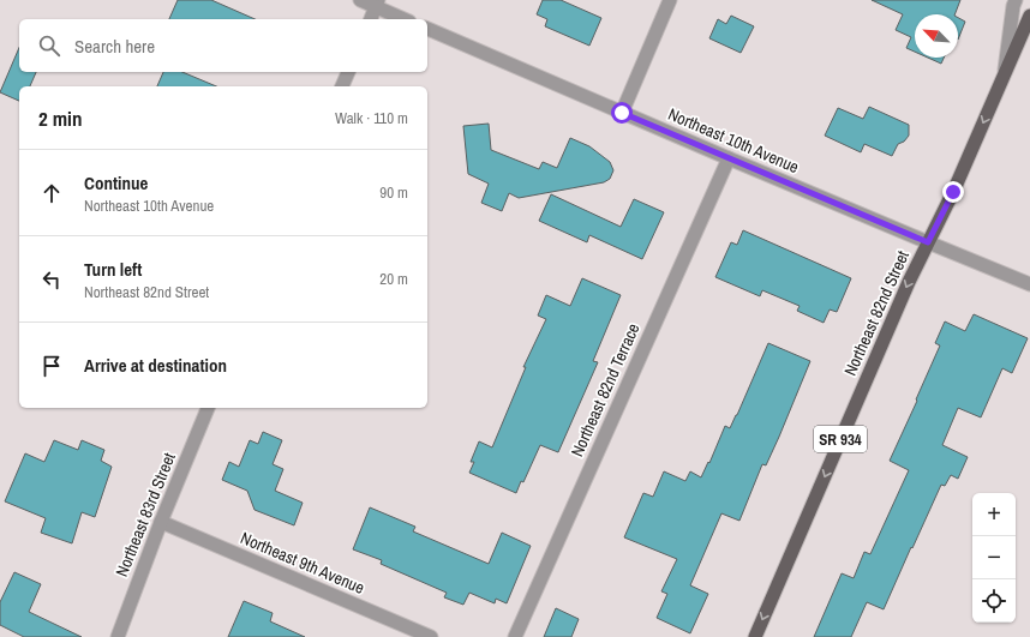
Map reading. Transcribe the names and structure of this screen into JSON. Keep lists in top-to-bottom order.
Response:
{
  "streets": {
    "main road": ["Northeast 82nd Street", "SR 934"],
    "street": [
      "Northeast 10th Avenue",
      "Northeast 82nd Terrace",
      "Northeast 83rd Street",
      "Northeast 9th Avenue"
    ]
  },
  "crossings": [
    ["Northeast 10th Avenue", "Northeast 82nd Street"],
    ["Northeast 10th Avenue", "Northeast 82nd Terrace"],
    ["Northeast 82nd Street", "SR 934"],
    ["Northeast 83rd Street", "Northeast 9th Avenue"]
  ],
  "one_way": ["Northeast 82nd Street"],
  "north": "top left",
  "page": {
    "search": "Search here",
    "heading": ["2 min", "Walk · 110 m"],
    "list": [
      ["Continue", "Northeast 10th Avenue", "90 m"],
      ["Turn left", "Northeast 82nd Street", "20 m"],
      "Arrive at destination"
    ],
    "map_buttons": ["+", "−"]
  }
}
